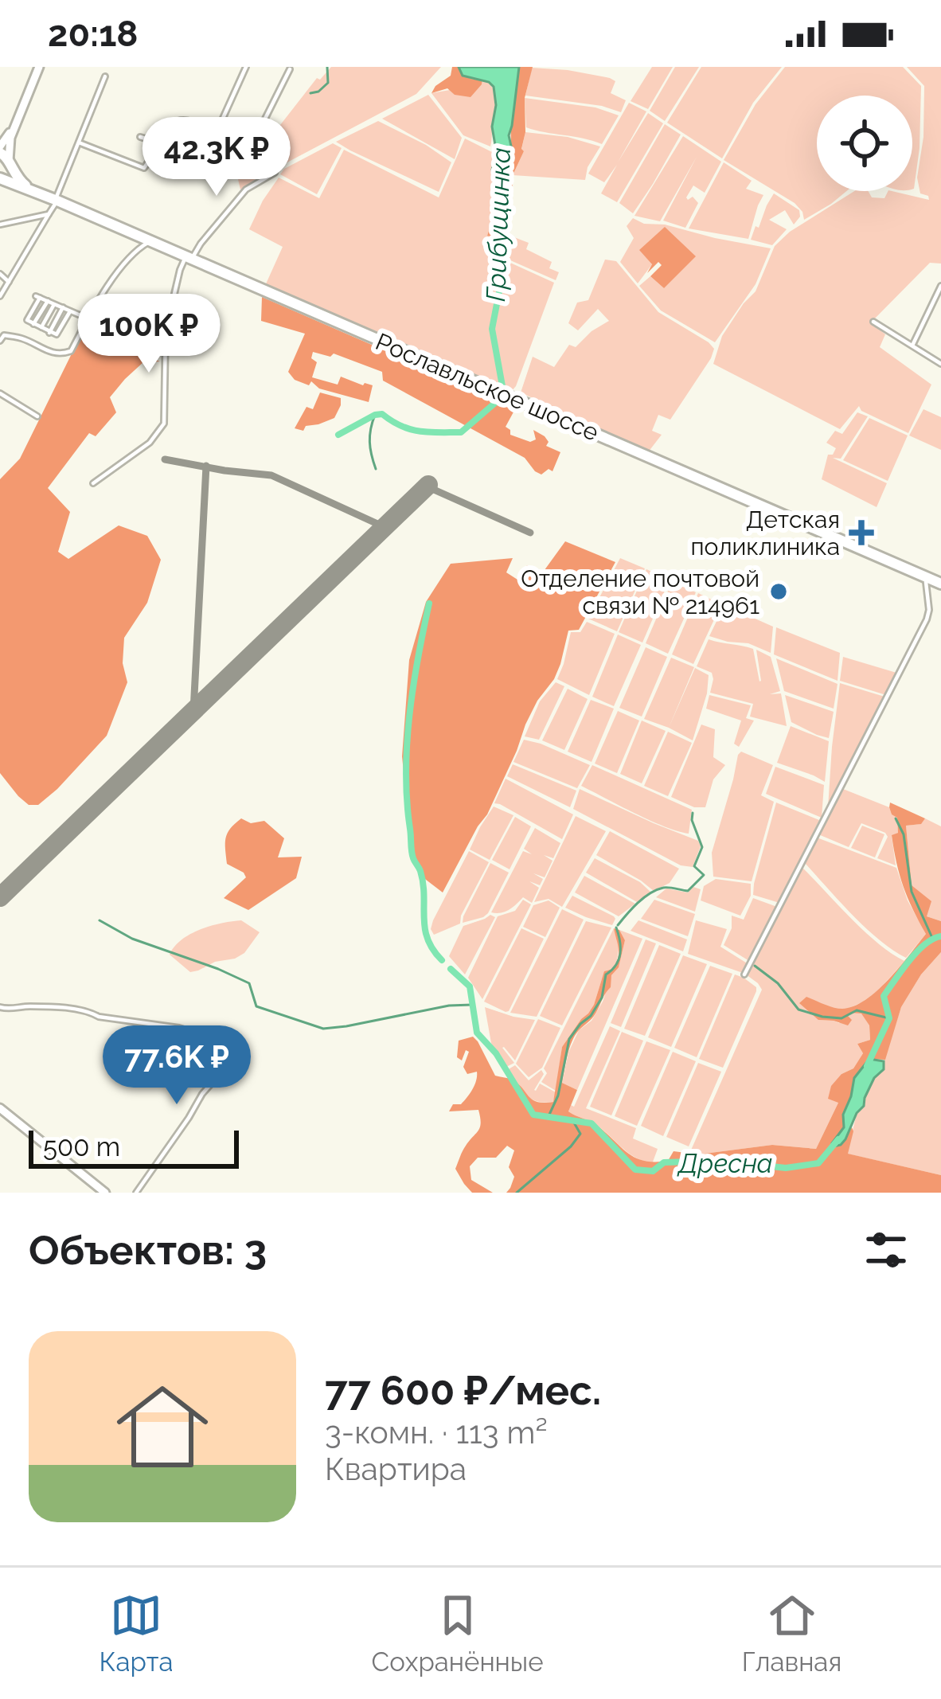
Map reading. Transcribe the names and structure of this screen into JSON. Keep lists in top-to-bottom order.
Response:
{
  "streets": {
    "main road": ["Рославльское шоссе"]
  },
  "water": ["Грибущинка", "Дресна"],
  "places": {
    "health": ["Детская поликлиника"],
    "other": ["Отделение почтовой связи № 214961"]
  },
  "scale_bar": "500 m",
  "page": {
    "status": "20:18",
    "price": ["42.3K ₽", "100K ₽", "77.6K ₽"],
    "scale": "500 m",
    "heading": "Объектов: 3",
    "list": [
      {
        "name": "77 600 ₽/мес.",
        "note": "3-комн. · 113 m² · Квартира"
      }
    ],
    "tabs": ["Карта", "Сохранённые", "Главная"]
  }
}
